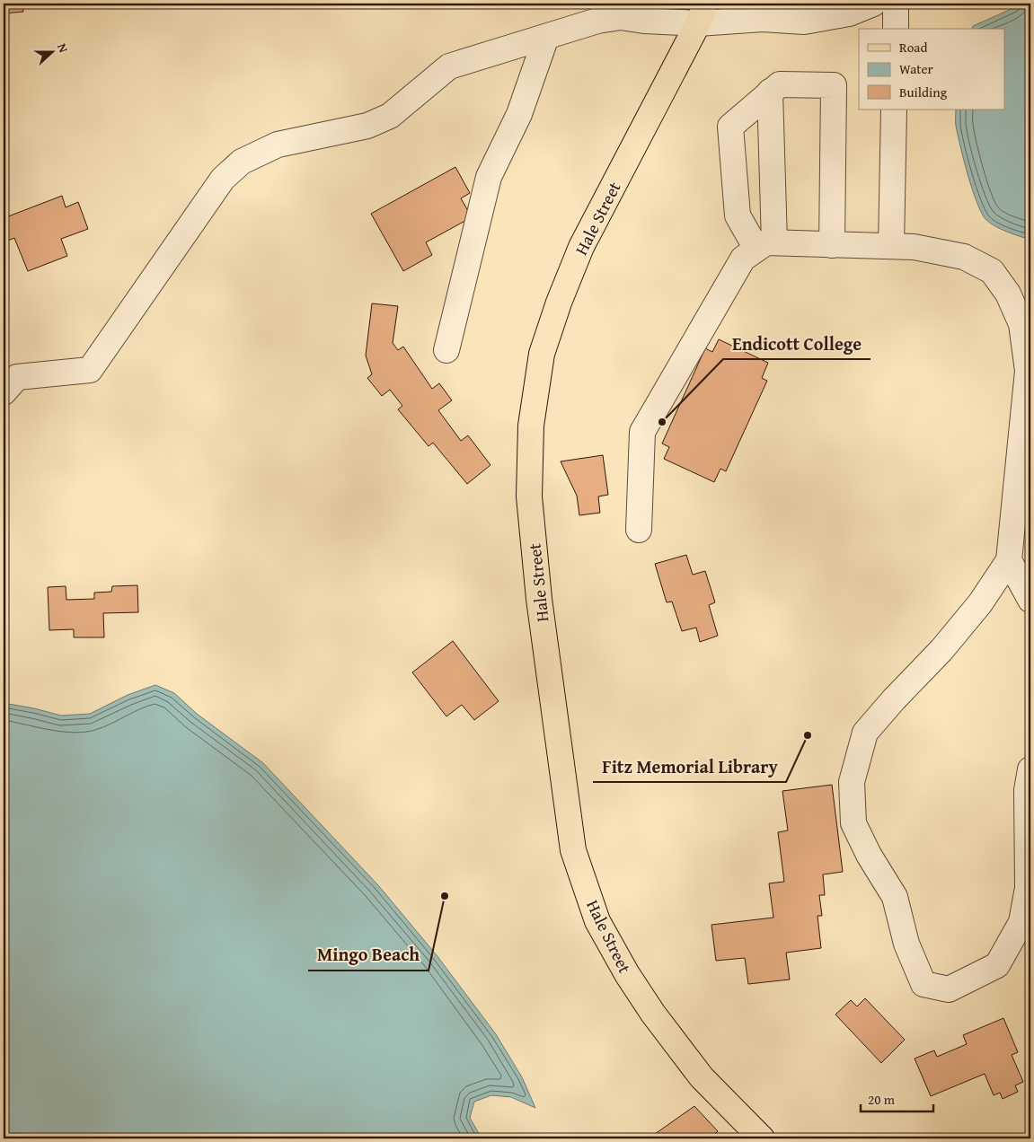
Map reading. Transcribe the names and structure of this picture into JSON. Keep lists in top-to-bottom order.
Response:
{
  "streets": {
    "main road": ["Hale Street"]
  },
  "places": ["Endicott College", "Fitz Memorial Library", "Mingo Beach"],
  "legend": ["Road", "Water", "Building"],
  "scale_bar": "20 m",
  "north": "right"
}
